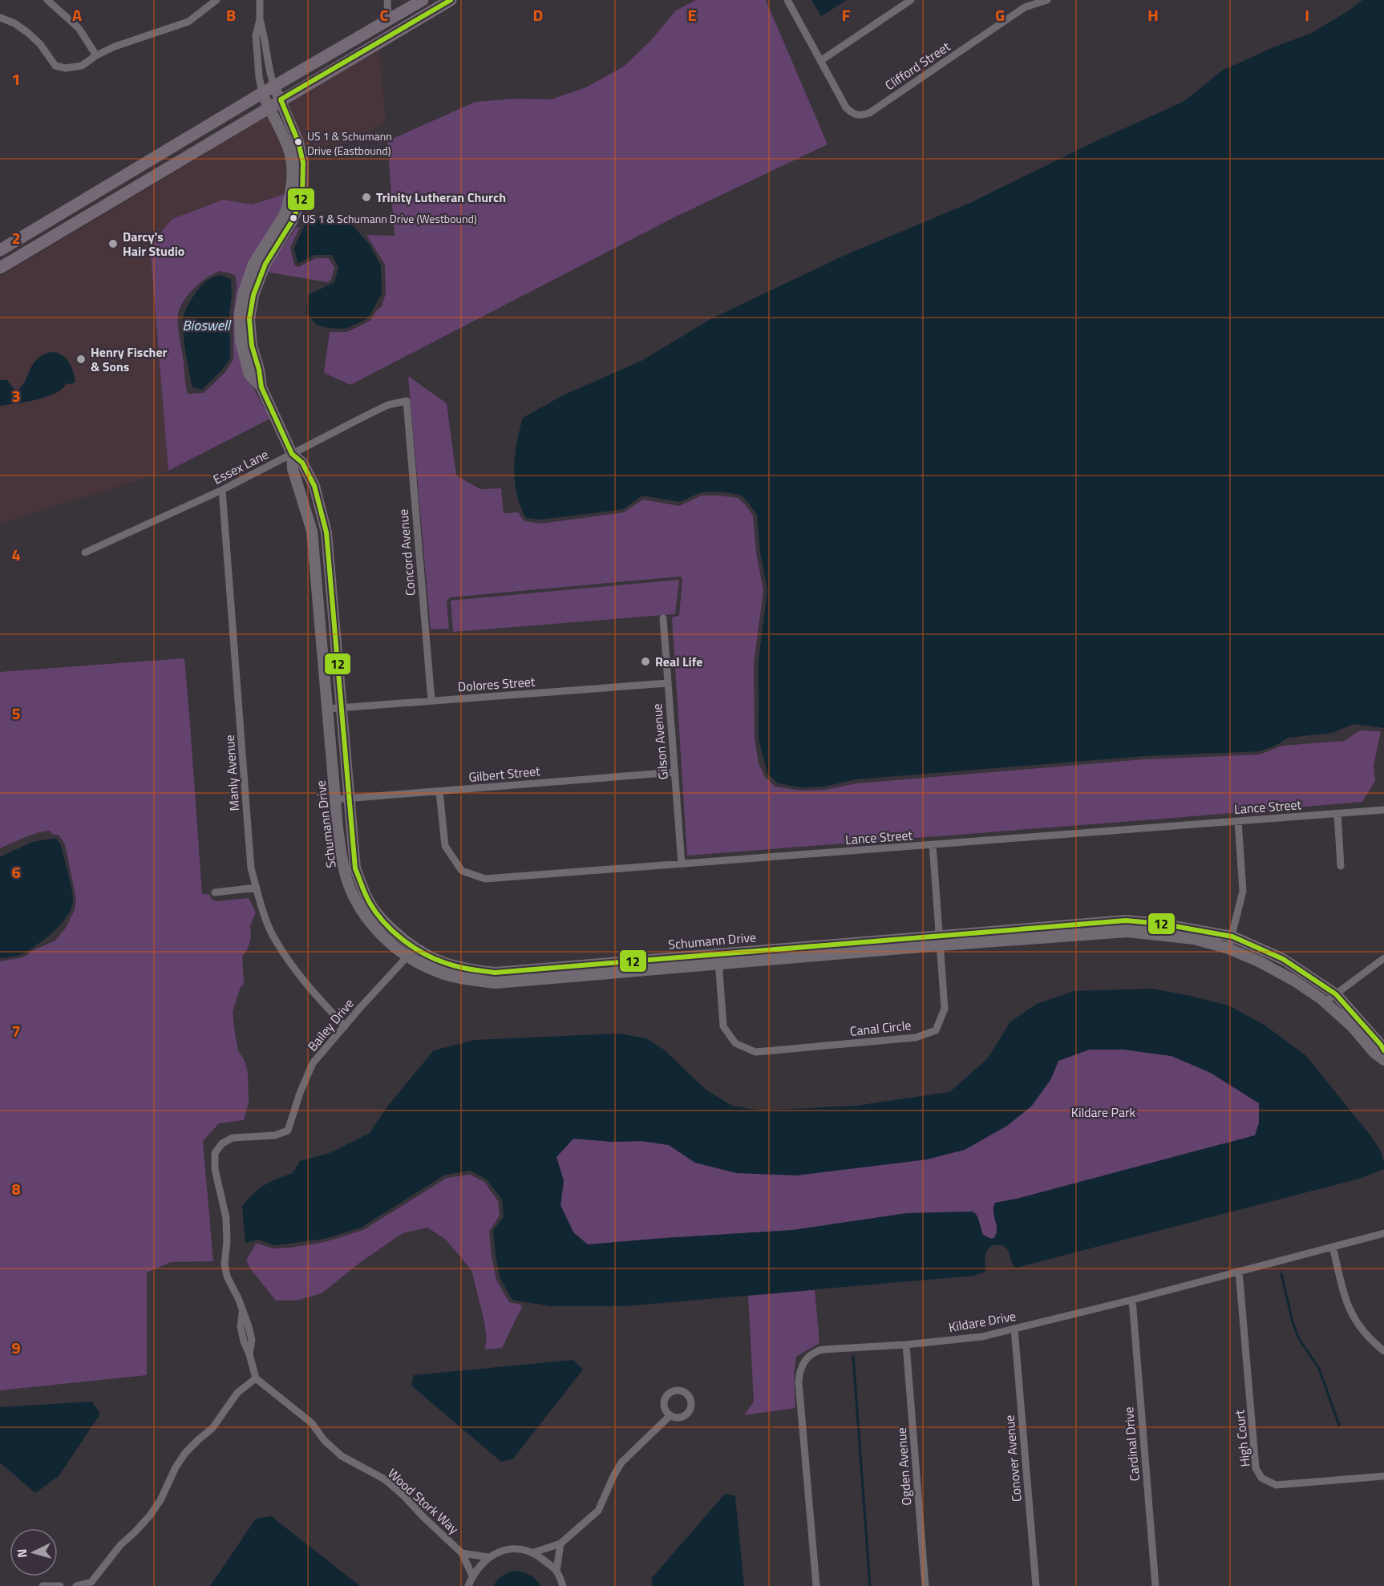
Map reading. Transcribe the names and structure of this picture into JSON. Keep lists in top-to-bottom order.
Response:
{
  "streets": {
    "street": [
      "Clifford Street",
      "Essex Lane",
      "Concord Avenue",
      "Dolores Street",
      "Gilson Avenue",
      "Manly Avenue",
      "Gilbert Street",
      "Lance Street",
      "Schumann Drive",
      "Bailey Drive",
      "Canal Circle",
      "Kildare Drive",
      "High Court",
      "Cardinal Drive",
      "Conover Avenue",
      "Ogden Avenue",
      "Wood Stork Way"
    ]
  },
  "crossings": [
    ["Essex Lane", "Concord Avenue"],
    ["Essex Lane", "Manly Avenue"],
    ["Essex Lane", "Schumann Drive"],
    ["Concord Avenue", "Dolores Street"],
    ["Dolores Street", "Gilson Avenue"],
    ["Dolores Street", "Schumann Drive"],
    ["Gilson Avenue", "Gilbert Street"],
    ["Gilson Avenue", "Lance Street"],
    ["Manly Avenue", "Bailey Drive"],
    ["Gilbert Street", "Lance Street"],
    ["Gilbert Street", "Schumann Drive"],
    ["Lance Street", "Canal Circle"],
    ["Schumann Drive", "Bailey Drive"],
    ["Schumann Drive", "Canal Circle"],
    ["Bailey Drive", "Wood Stork Way"],
    ["Kildare Drive", "High Court"],
    ["Kildare Drive", "Cardinal Drive"],
    ["Kildare Drive", "Conover Avenue"],
    ["Kildare Drive", "Ogden Avenue"]
  ],
  "water": ["Bioswell"],
  "parks": ["Kildare Park"],
  "places": [
    "US 1 & Schumann Drive (Eastbound)",
    "Trinity Lutheran Church",
    "US 1 & Schumann Drive (Westbound)",
    "Darcy's Hair Studio",
    "Henry Fischer & Sons",
    "Real Life"
  ],
  "lines": ["transit line 12"],
  "north": "left",
  "grid": {
    "columns": [
      "A",
      "B",
      "C",
      "D",
      "E",
      "F",
      "G",
      "H",
      "I"
    ],
    "rows": [
      "1",
      "2",
      "3",
      "4",
      "5",
      "6",
      "7",
      "8",
      "9"
    ]
  }
}
